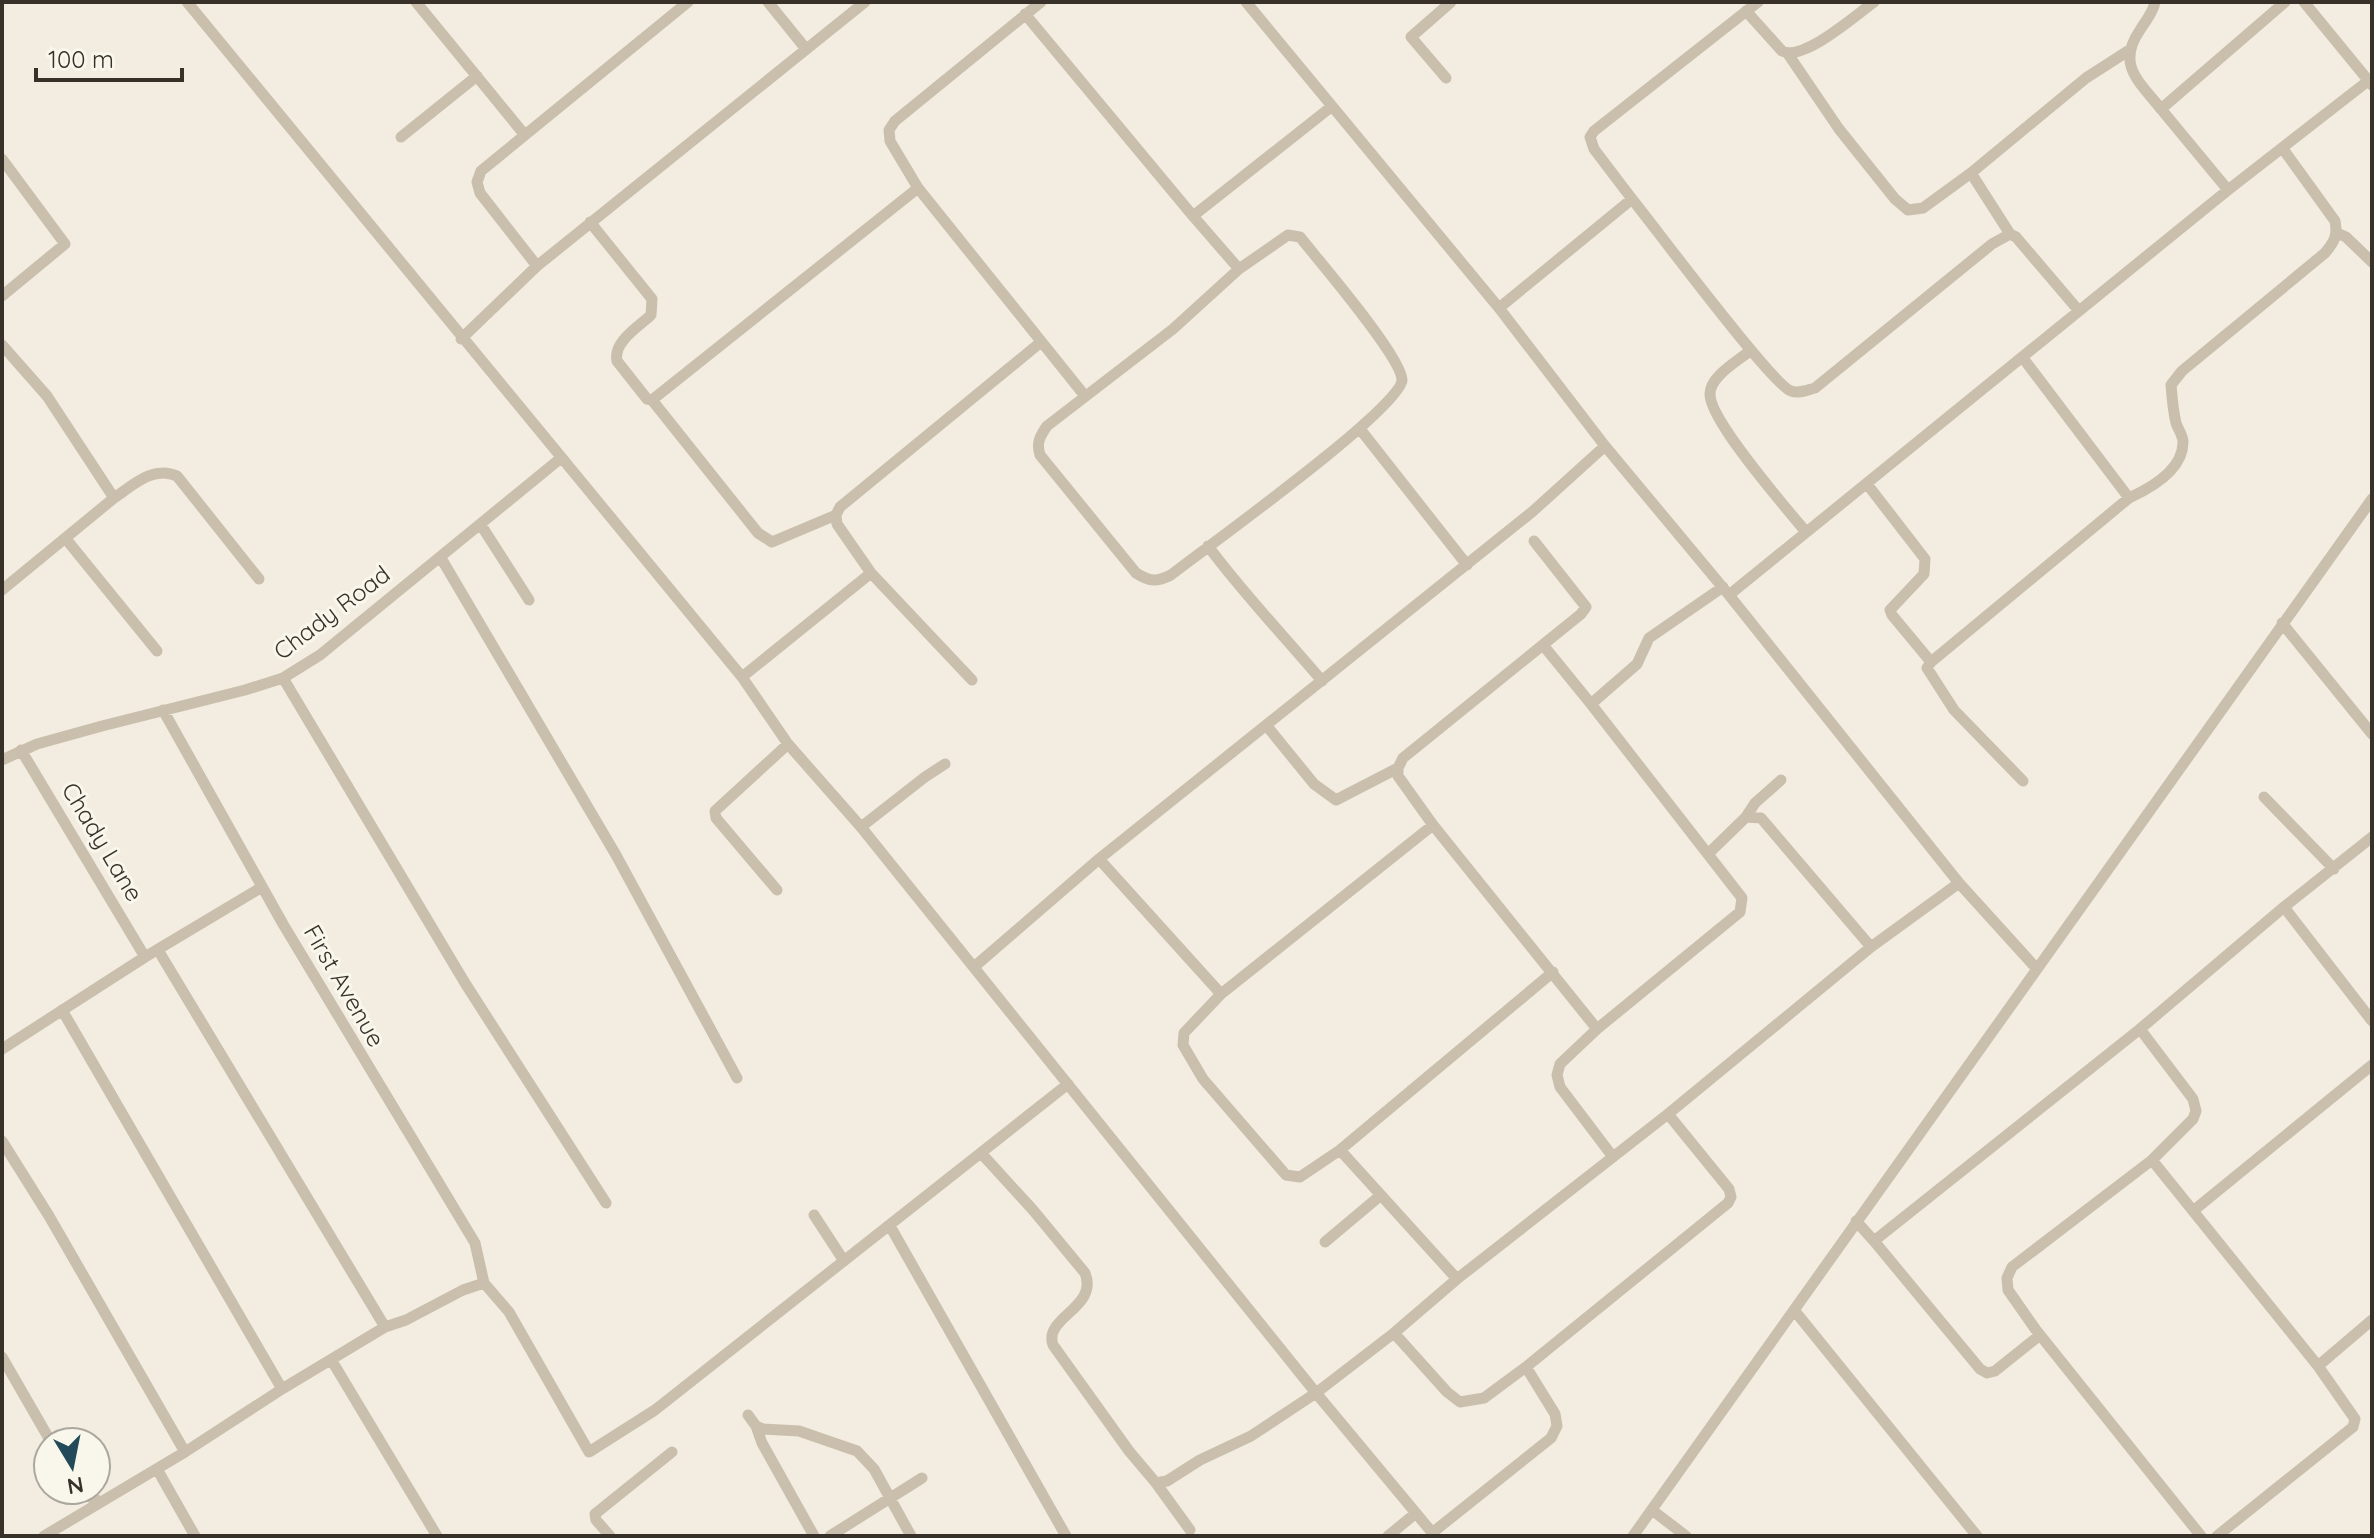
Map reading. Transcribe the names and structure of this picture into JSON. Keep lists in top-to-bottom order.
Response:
{
  "streets": {
    "street": ["Chady Road", "Chady Lane", "First Avenue"]
  },
  "crossings": [
    ["Chady Road", "Chady Lane"],
    ["Chady Road", "First Avenue"]
  ],
  "scale_bar": "100 m",
  "north": "bottom"
}
